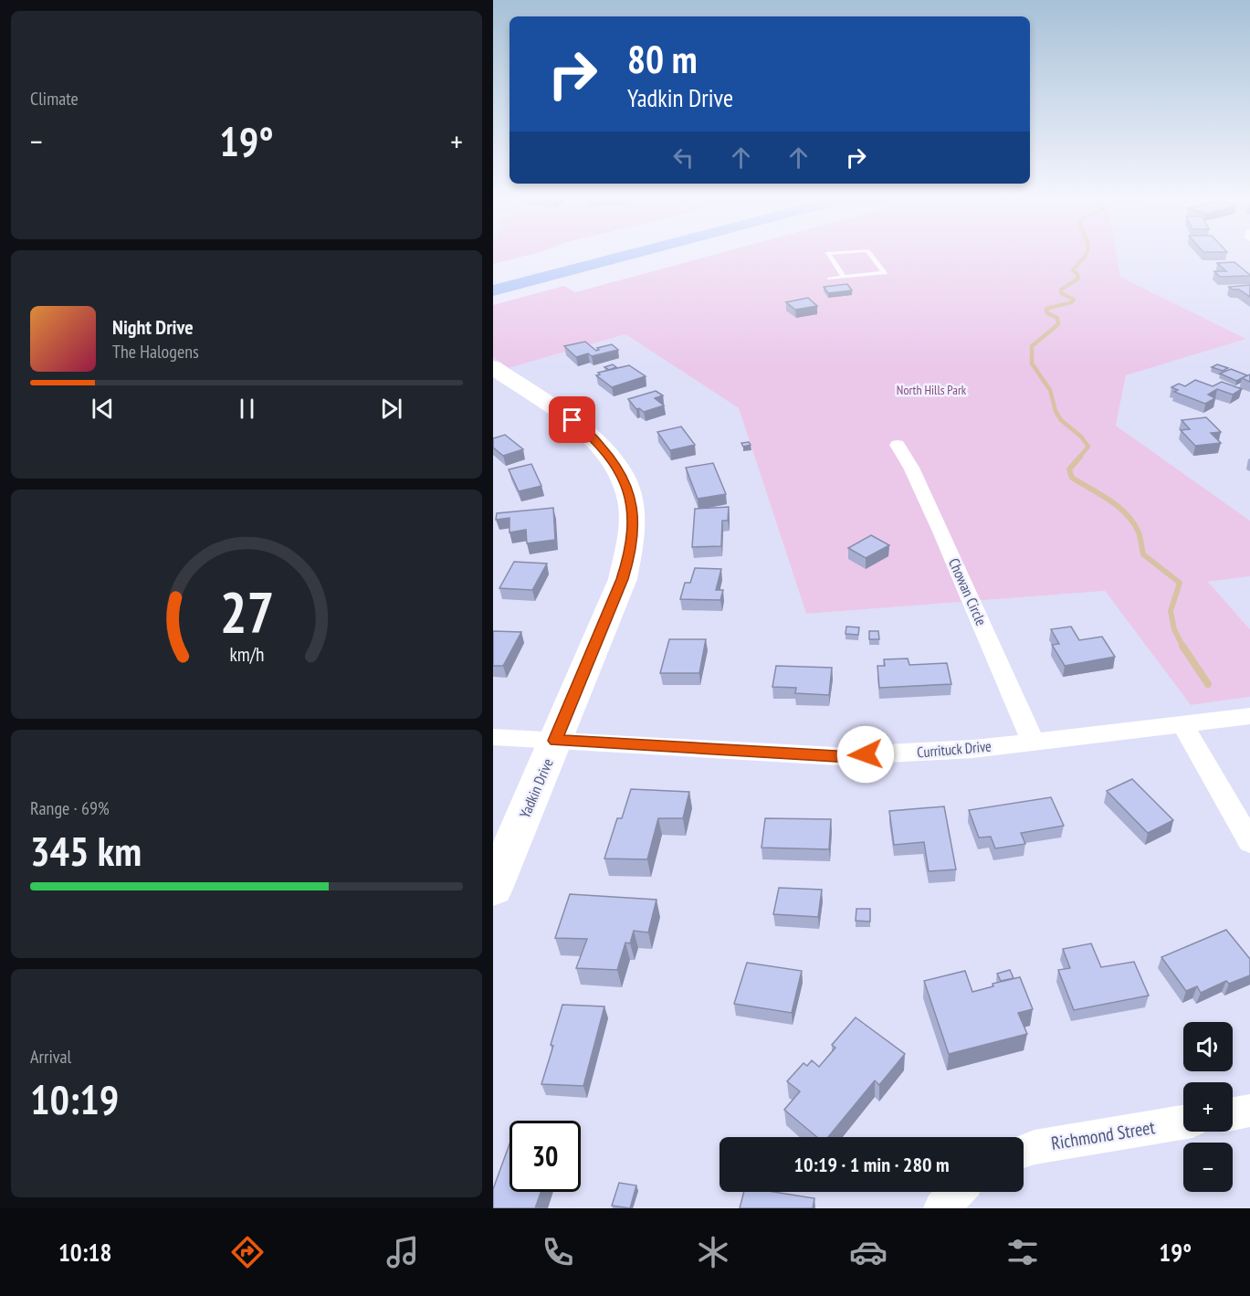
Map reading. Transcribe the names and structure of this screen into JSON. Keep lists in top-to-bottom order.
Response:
{
  "streets": {
    "street": [
      "Chowan Circle",
      "Currituck Drive",
      "Yadkin Drive",
      "Richmond Street"
    ]
  },
  "crossings": [
    ["Chowan Circle", "Currituck Drive"],
    ["Currituck Drive", "Yadkin Drive"]
  ],
  "parks": ["North Hills Park"],
  "page": {
    "tile": [
      "Climate",
      ["Range · 69%", "345 km"],
      ["Arrival", "10:19"]
    ],
    "turn": ["80 m", "Yadkin Drive"],
    "heat": ["−", "19°", "+"],
    "song": ["Night Drive", "The Halogens"],
    "map_buttons": ["+", "−"],
    "limit": "30",
    "trip": "10:19 · 1 min · 280 m",
    "tabs": ["10:18", "19°"],
    "gauge": ["27", "km/h"]
  }
}
